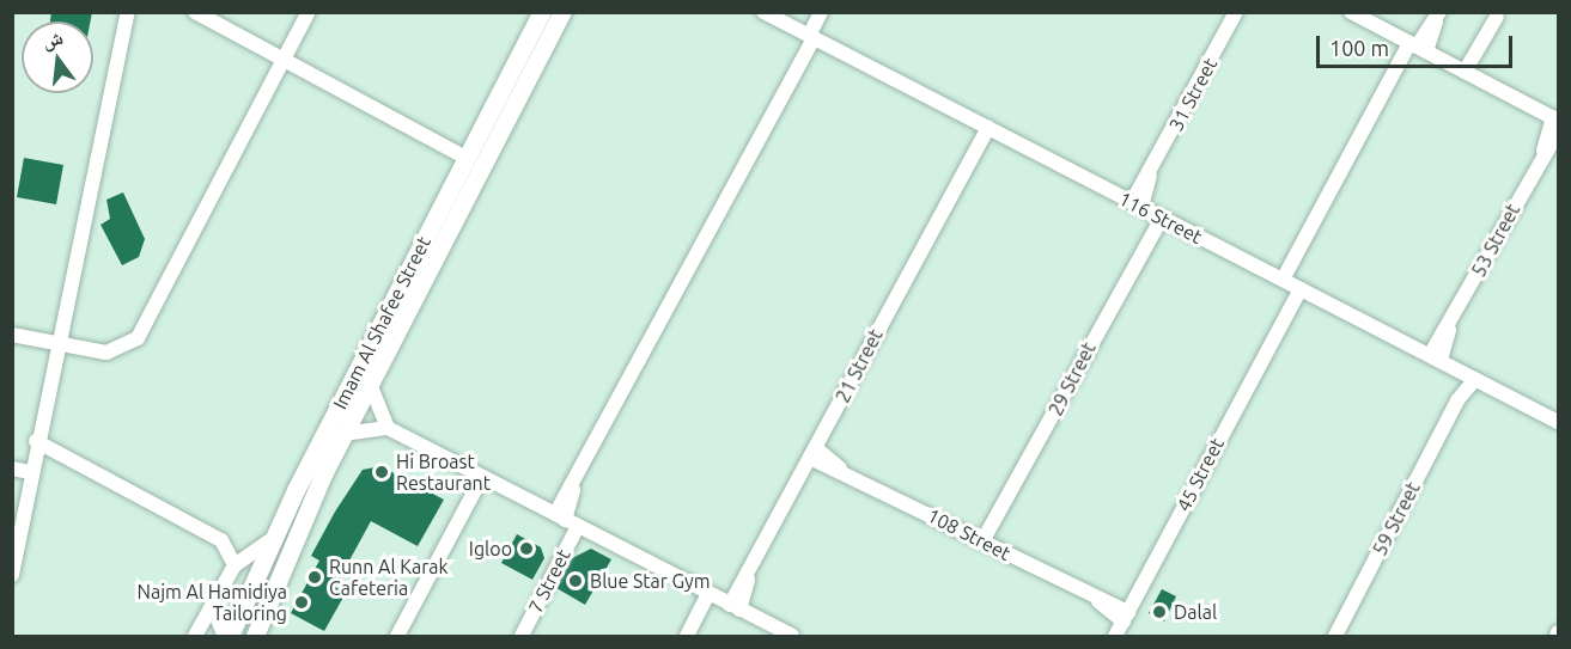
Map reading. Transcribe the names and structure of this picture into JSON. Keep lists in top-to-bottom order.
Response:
{
  "streets": {
    "street": [
      "31 Street",
      "116 Street",
      "53 Street",
      "Imam Al Shafee Street",
      "21 Street",
      "29 Street",
      "45 Street",
      "59 Street",
      "108 Street",
      "7 Street"
    ]
  },
  "crossings": [
    ["31 Street", "116 Street"],
    ["31 Street", "29 Street"],
    ["116 Street", "53 Street"],
    ["116 Street", "21 Street"],
    ["116 Street", "29 Street"],
    ["116 Street", "45 Street"],
    ["116 Street", "59 Street"],
    ["116 Street", "7 Street"],
    ["21 Street", "108 Street"],
    ["29 Street", "108 Street"],
    ["45 Street", "108 Street"]
  ],
  "places": [
    "Hi Broast Restaurant",
    "Igloo",
    "Runn Al Karak Cafeteria",
    "Blue Star Gym",
    "Najm Al Hamidiya Tailoring",
    "Dalal"
  ],
  "scale_bar": "100 m",
  "north": "top"
}
